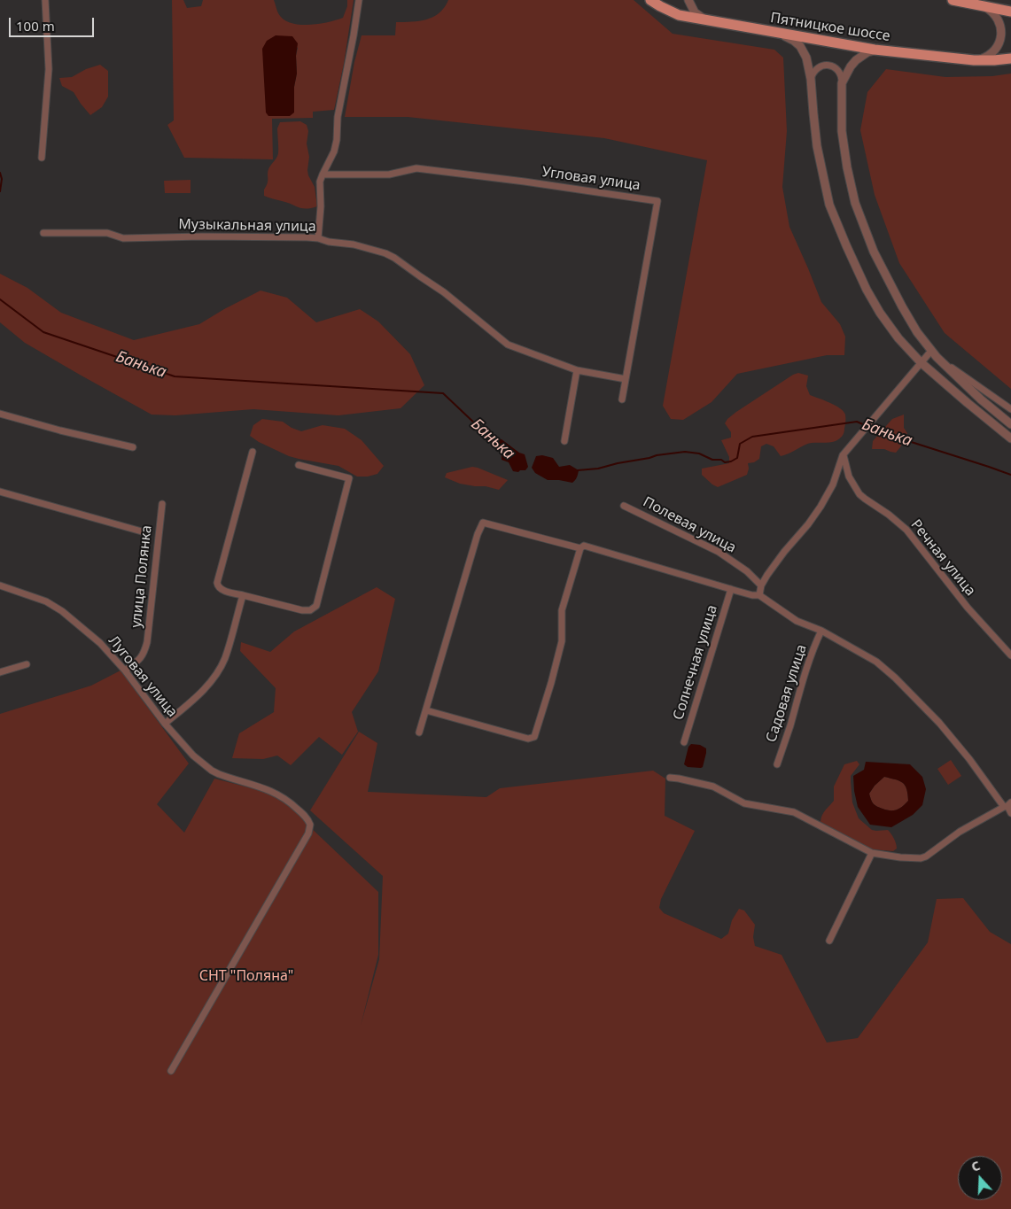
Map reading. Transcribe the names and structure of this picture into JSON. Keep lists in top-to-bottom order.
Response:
{
  "streets": {
    "main road": ["Пятницкое шоссе"],
    "street": [
      "Угловая улица",
      "Музыкальная улица",
      "Полевая улица",
      "Речная улица",
      "улица Полянка",
      "Солнечная улица",
      "Луговая улица",
      "Садовая улица"
    ]
  },
  "crossings": [
    ["Угловая улица", "Музыкальная улица"],
    ["улица Полянка", "Луговая улица"]
  ],
  "water": ["Банька"],
  "parks": ["СНТ \"Поляна\""],
  "scale_bar": "100 m",
  "north": "top"
}
